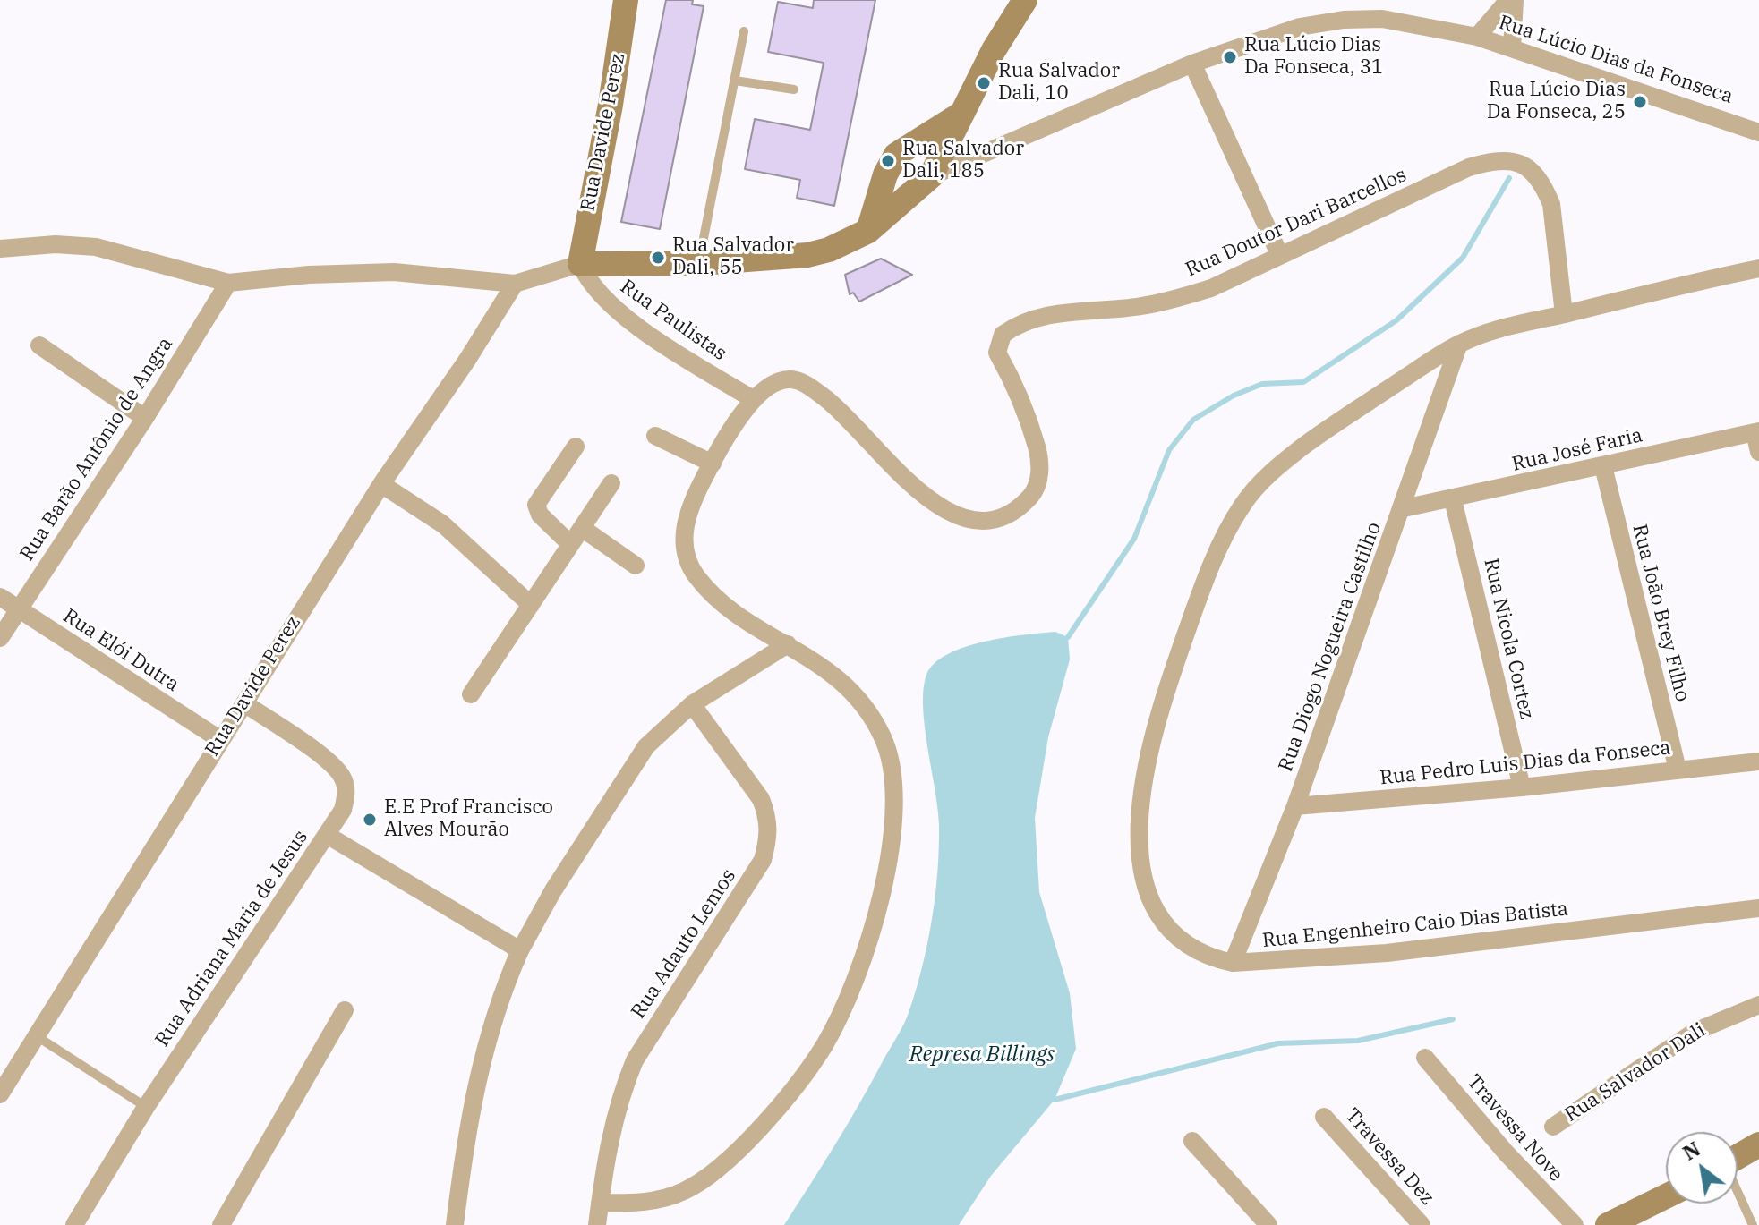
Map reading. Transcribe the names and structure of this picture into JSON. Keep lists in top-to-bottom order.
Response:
{
  "streets": {
    "street": [
      "Rua Lúcio Dias da Fonseca",
      "Rua Davide Perez",
      "Rua Doutor Dari Barcellos",
      "Rua Paulistas",
      "Rua Barão Antônio de Angra",
      "Rua José Faria",
      "Rua João Brey Filho",
      "Rua Nicola Cortez",
      "Rua Diogo Nogueira Castilho",
      "Rua Elói Dutra",
      "Rua Pedro Luis Dias da Fonseca",
      "Rua Engenheiro Caio Dias Batista",
      "Rua Adriana Maria de Jesus",
      "Rua Adauto Lemos",
      "Rua Salvador Dali",
      "Travessa Nove",
      "Travessa Dez"
    ]
  },
  "crossings": [
    ["Rua Davide Perez", "Rua Paulistas"],
    ["Rua Davide Perez", "Rua Elói Dutra"],
    ["Rua Davide Perez", "Rua Adriana Maria de Jesus"],
    ["Rua Doutor Dari Barcellos", "Rua Paulistas"],
    ["Rua Doutor Dari Barcellos", "Rua Engenheiro Caio Dias Batista"],
    ["Rua Doutor Dari Barcellos", "Rua Adauto Lemos"],
    ["Rua Barão Antônio de Angra", "Rua Elói Dutra"],
    ["Rua José Faria", "Rua João Brey Filho"],
    ["Rua José Faria", "Rua Nicola Cortez"],
    ["Rua José Faria", "Rua Diogo Nogueira Castilho"],
    ["Rua João Brey Filho", "Rua Pedro Luis Dias da Fonseca"],
    ["Rua Nicola Cortez", "Rua Pedro Luis Dias da Fonseca"],
    ["Rua Diogo Nogueira Castilho", "Rua Pedro Luis Dias da Fonseca"],
    ["Rua Diogo Nogueira Castilho", "Rua Engenheiro Caio Dias Batista"]
  ],
  "water": ["Represa Billings"],
  "places": [
    "Rua Lúcio Dias Da Fonseca, 31",
    "Rua Salvador Dali, 10",
    "Rua Lúcio Dias Da Fonseca, 25",
    "Rua Salvador Dali, 185",
    "Rua Salvador Dali, 55",
    "E.E Prof Francisco Alves Mourão"
  ],
  "north": "top left"
}
